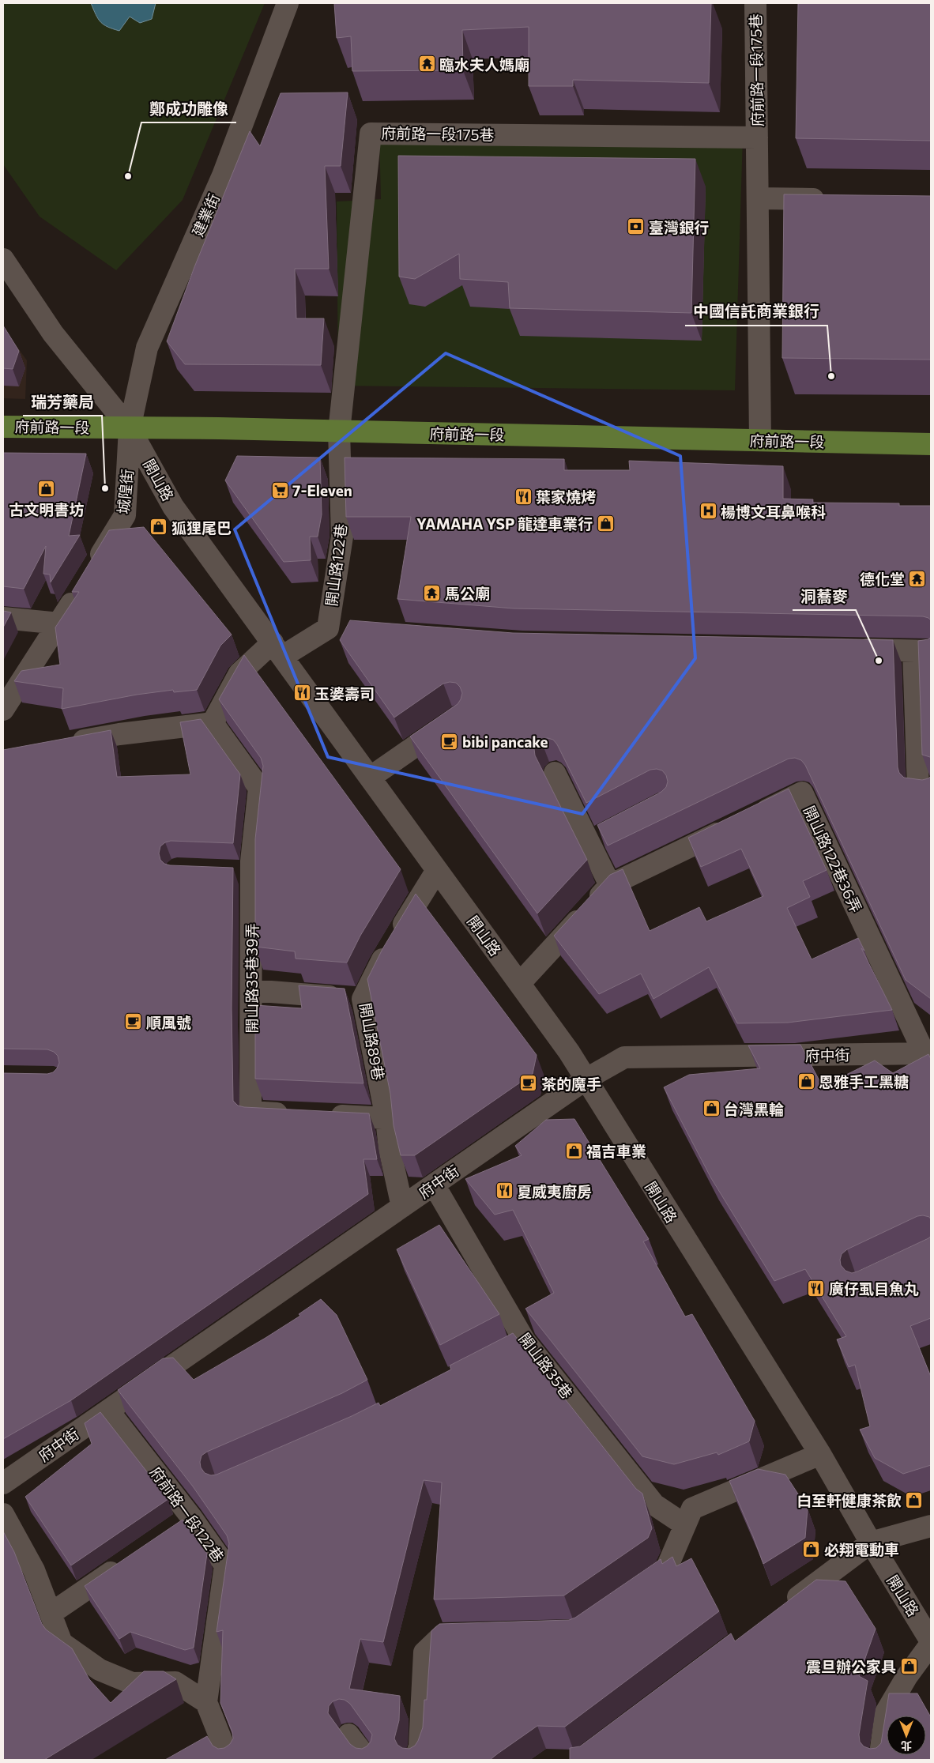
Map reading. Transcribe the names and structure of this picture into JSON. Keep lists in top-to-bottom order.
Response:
{
  "streets": {
    "main road": ["府前路一段"],
    "street": [
      "府前路一段175巷",
      "建業街",
      "開山路",
      "城隍街",
      "開山路122巷",
      "開山路122巷36弄",
      "開山路35巷39弄",
      "開山路89巷",
      "府中街",
      "開山路35巷",
      "府前路一段122巷"
    ]
  },
  "crossings": [
    ["府前路一段175巷", "府前路一段"],
    ["府前路一段175巷", "開山路122巷"],
    ["建業街", "府前路一段"],
    ["建業街", "開山路"],
    ["建業街", "城隍街"],
    ["府前路一段", "開山路"],
    ["府前路一段", "城隍街"],
    ["府前路一段", "開山路122巷"],
    ["開山路", "城隍街"],
    ["開山路", "開山路122巷"],
    ["開山路", "開山路122巷36弄"],
    ["開山路", "開山路89巷"],
    ["開山路", "府中街"],
    ["開山路122巷", "開山路35巷39弄"],
    ["開山路122巷36弄", "府中街"],
    ["開山路89巷", "府中街"],
    ["府中街", "開山路35巷"],
    ["府中街", "府前路一段122巷"]
  ],
  "places": {
    "temple": ["臨水夫人媽廟", "德化堂", "馬公廟"],
    "other": [
      "鄭成功雕像",
      "中國信託商業銀行",
      "瑞芳藥局",
      "洞蕎麥"
    ],
    "bank": ["臺灣銀行"],
    "shop": [
      "古文明書坊",
      "YAMAHA YSP 龍達車業行",
      "狐狸尾巴",
      "恩雅手工黑糖",
      "台灣黑輪",
      "福吉車業",
      "白至軒健康茶飲",
      "必翔電動車",
      "震旦辦公家具"
    ],
    "supermarket": ["7-Eleven"],
    "restaurant": [
      "葉家燒烤",
      "玉婆壽司",
      "夏威夷廚房",
      "廣仔虱目魚丸"
    ],
    "hospital": ["楊博文耳鼻喉科"],
    "cafe": ["bibi pancake", "順風號", "茶的魔手"]
  },
  "north": "bottom"
}
